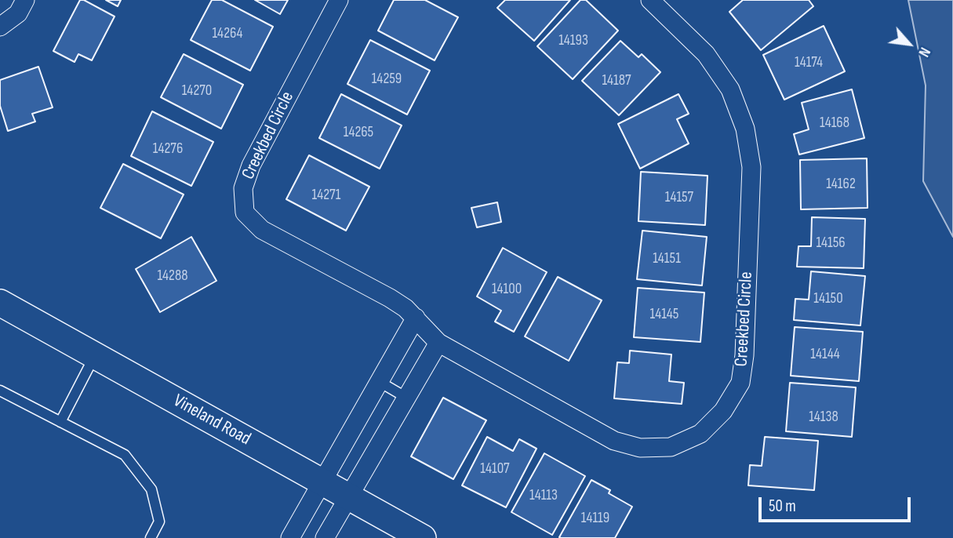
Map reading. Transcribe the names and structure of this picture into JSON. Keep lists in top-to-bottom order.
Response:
{
  "streets": {
    "main road": ["Vineland Road"],
    "street": ["Creekbed Circle"]
  },
  "house_numbers": [
    "14264",
    "14193",
    "14174",
    "14259",
    "14187",
    "14270",
    "14168",
    "14265",
    "14276",
    "14162",
    "14271",
    "14157",
    "14156",
    "14151",
    "14288",
    "14100",
    "14150",
    "14145",
    "14144",
    "14138",
    "14107",
    "14113",
    "14119"
  ],
  "scale_bar": "50 m",
  "north": "bottom right"
}
